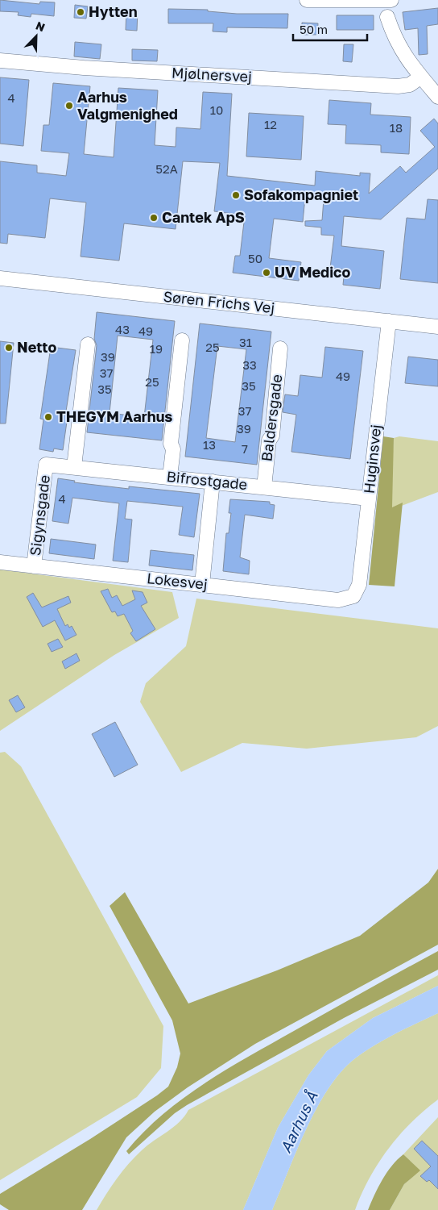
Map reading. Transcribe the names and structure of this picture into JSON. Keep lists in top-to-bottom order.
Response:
{
  "streets": {
    "street": [
      "Mjølnersvej",
      "Søren Frichs Vej",
      "Baldersgade",
      "Huginsvej",
      "Bifrostgade",
      "Sigynsgade",
      "Lokesvej"
    ]
  },
  "crossings": [
    ["Søren Frichs Vej", "Huginsvej"],
    ["Baldersgade", "Bifrostgade"],
    ["Huginsvej", "Bifrostgade"],
    ["Huginsvej", "Lokesvej"],
    ["Bifrostgade", "Sigynsgade"],
    ["Sigynsgade", "Lokesvej"]
  ],
  "water": ["Aarhus Å"],
  "places": [
    "Hytten",
    "Aarhus Valgmenighed",
    "Sofakompagniet",
    "Cantek ApS",
    "UV Medico",
    "Netto",
    "THEGYM Aarhus"
  ],
  "house_numbers": [
    "4",
    "10",
    "12",
    "18",
    "52A",
    "50",
    "43",
    "49",
    "31",
    "25",
    "19",
    "39",
    "33",
    "37",
    "49",
    "25",
    "35",
    "35",
    "37",
    "39",
    "13",
    "7",
    "4"
  ],
  "scale_bar": "50 m",
  "north": "top right"
}
